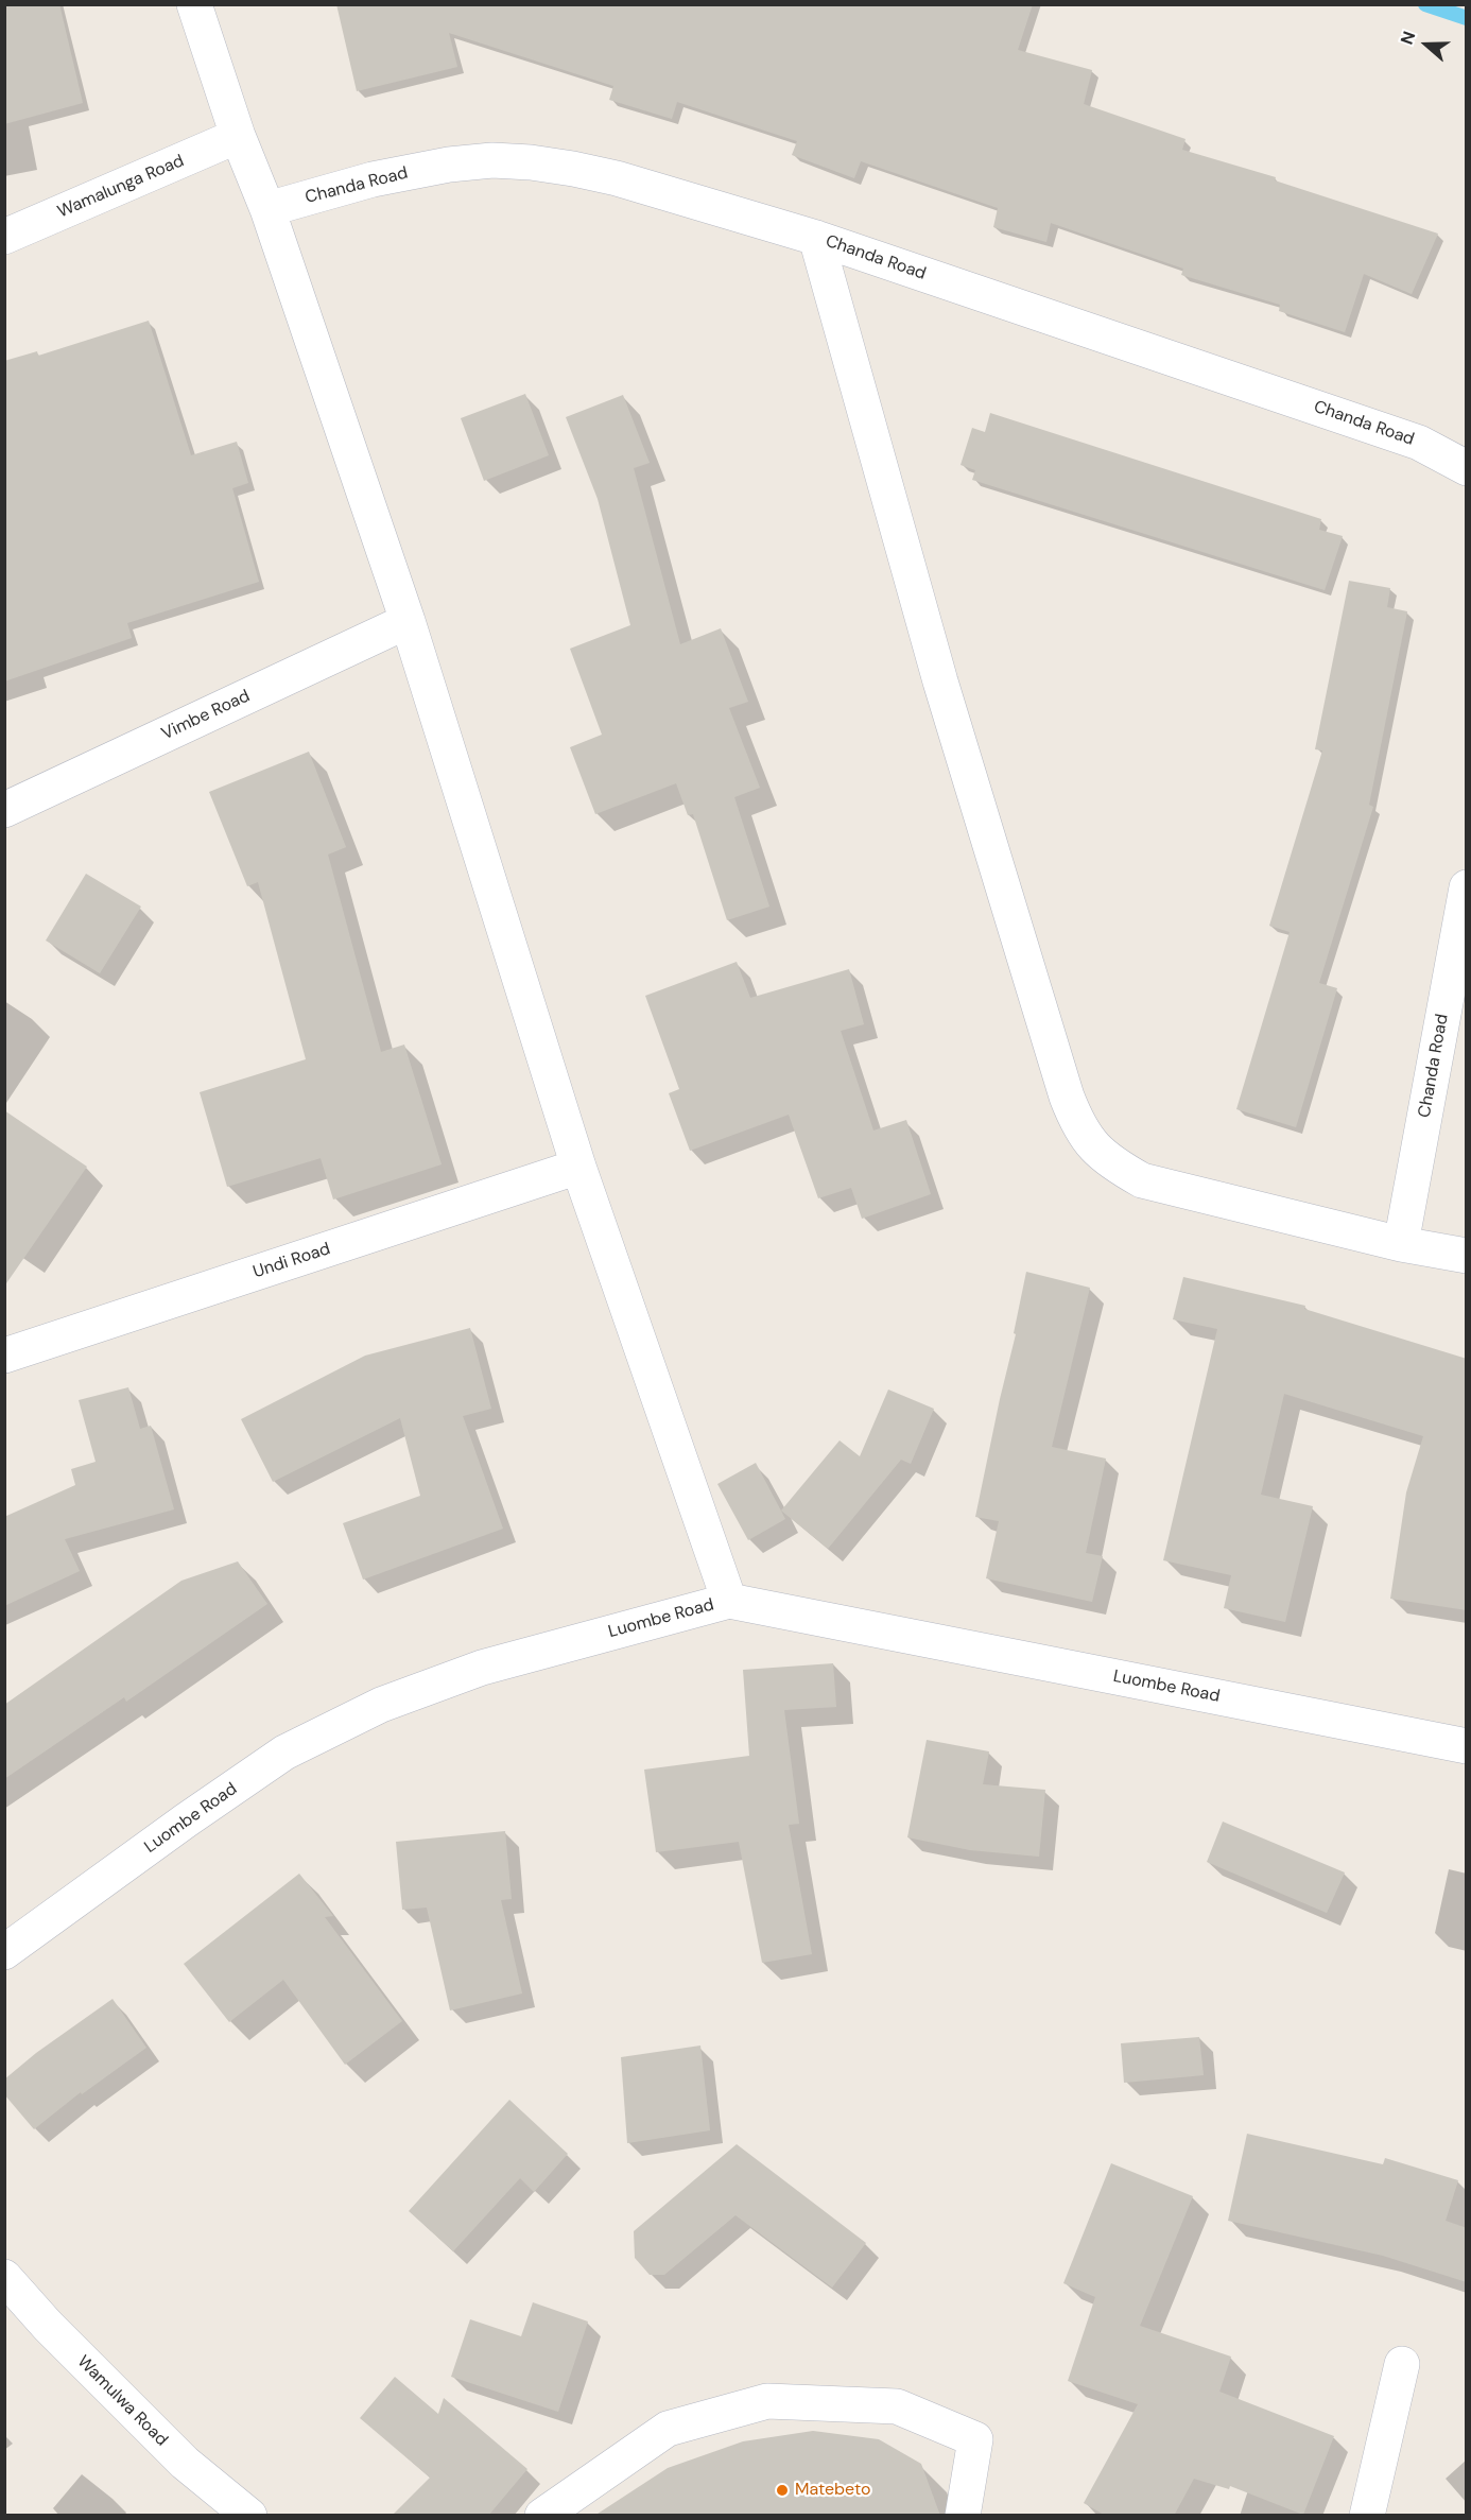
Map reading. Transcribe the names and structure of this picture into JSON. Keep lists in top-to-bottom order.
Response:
{
  "streets": {
    "street": [
      "Chanda Road",
      "Wamalunga Road",
      "Vimbe Road",
      "Undi Road",
      "Luombe Road",
      "Wamulwa Road"
    ]
  },
  "places": ["Matebeto"],
  "north": "left"
}
